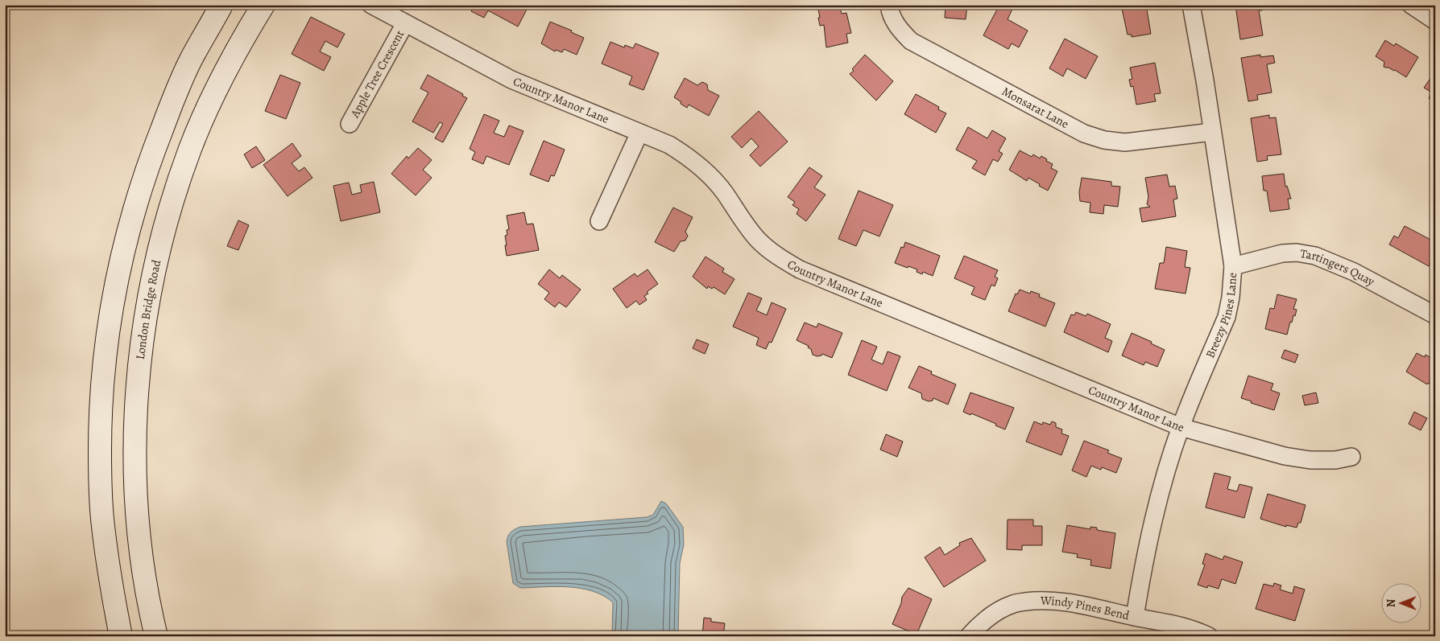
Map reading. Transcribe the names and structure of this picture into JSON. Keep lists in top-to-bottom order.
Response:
{
  "streets": {
    "main road": ["London Bridge Road"],
    "street": [
      "Apple Tree Crescent",
      "Country Manor Lane",
      "Monsarat Lane",
      "Tartingers Quay",
      "Breezy Pines Lane",
      "Windy Pines Bend"
    ]
  },
  "crossings": [
    ["Apple Tree Crescent", "Country Manor Lane"],
    ["Country Manor Lane", "Breezy Pines Lane"],
    ["Monsarat Lane", "Breezy Pines Lane"],
    ["Tartingers Quay", "Breezy Pines Lane"],
    ["Breezy Pines Lane", "Windy Pines Bend"]
  ],
  "north": "left"
}
